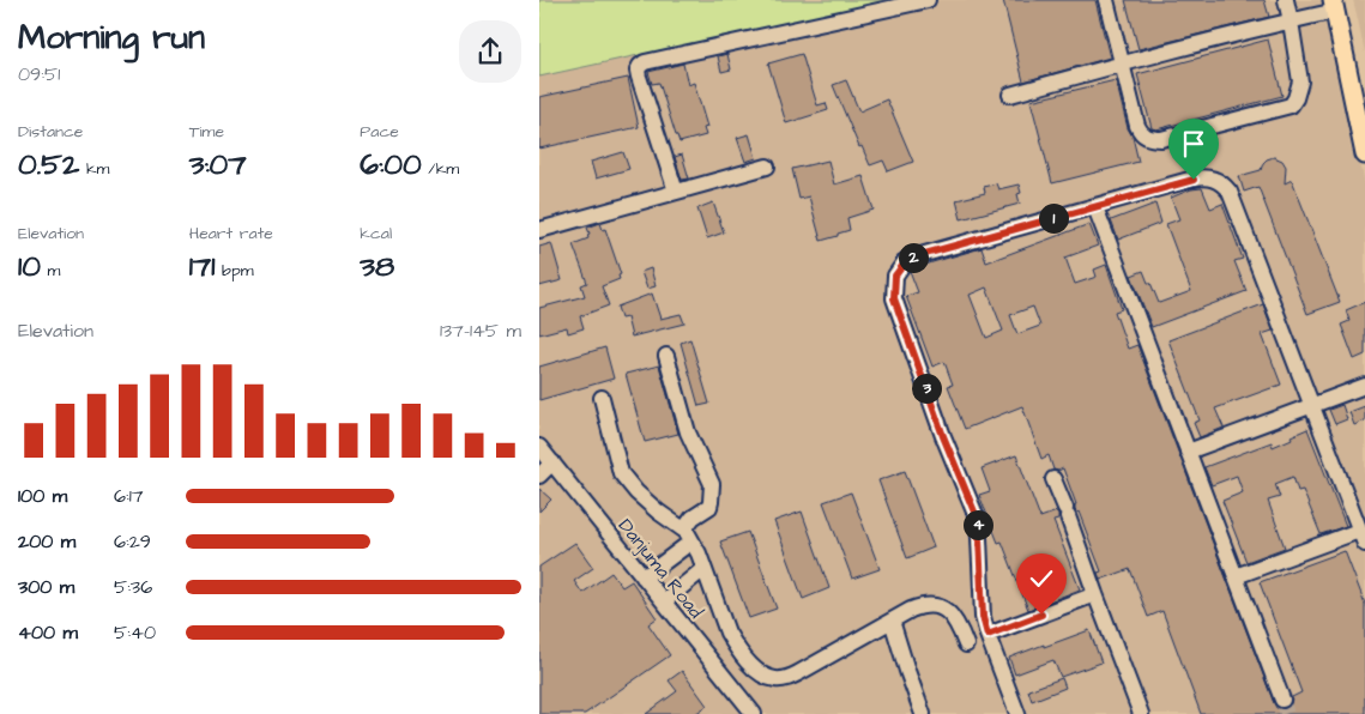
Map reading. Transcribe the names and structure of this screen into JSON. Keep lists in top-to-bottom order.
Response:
{
  "streets": {
    "street": ["Danjuma Road"]
  },
  "page": {
    "heading": ["Morning run", "09:51"],
    "stats": [
      ["Distance", "0.52 km"],
      ["Time", "3:07"],
      ["Pace", "6:00 /km"],
      ["Elevation", "10 m"],
      ["Heart rate", "171 bpm"],
      ["kcal", "38"]
    ],
    "pins": [
      "1",
      "2",
      "3",
      "4"
    ],
    "chart": ["Elevation", "137–145 m"],
    "list": [
      {
        "name": "100 m",
        "note": "6:17"
      },
      {
        "name": "200 m",
        "note": "6:29"
      },
      {
        "name": "300 m",
        "note": "5:36"
      },
      {
        "name": "400 m",
        "note": "5:40"
      }
    ]
  }
}
